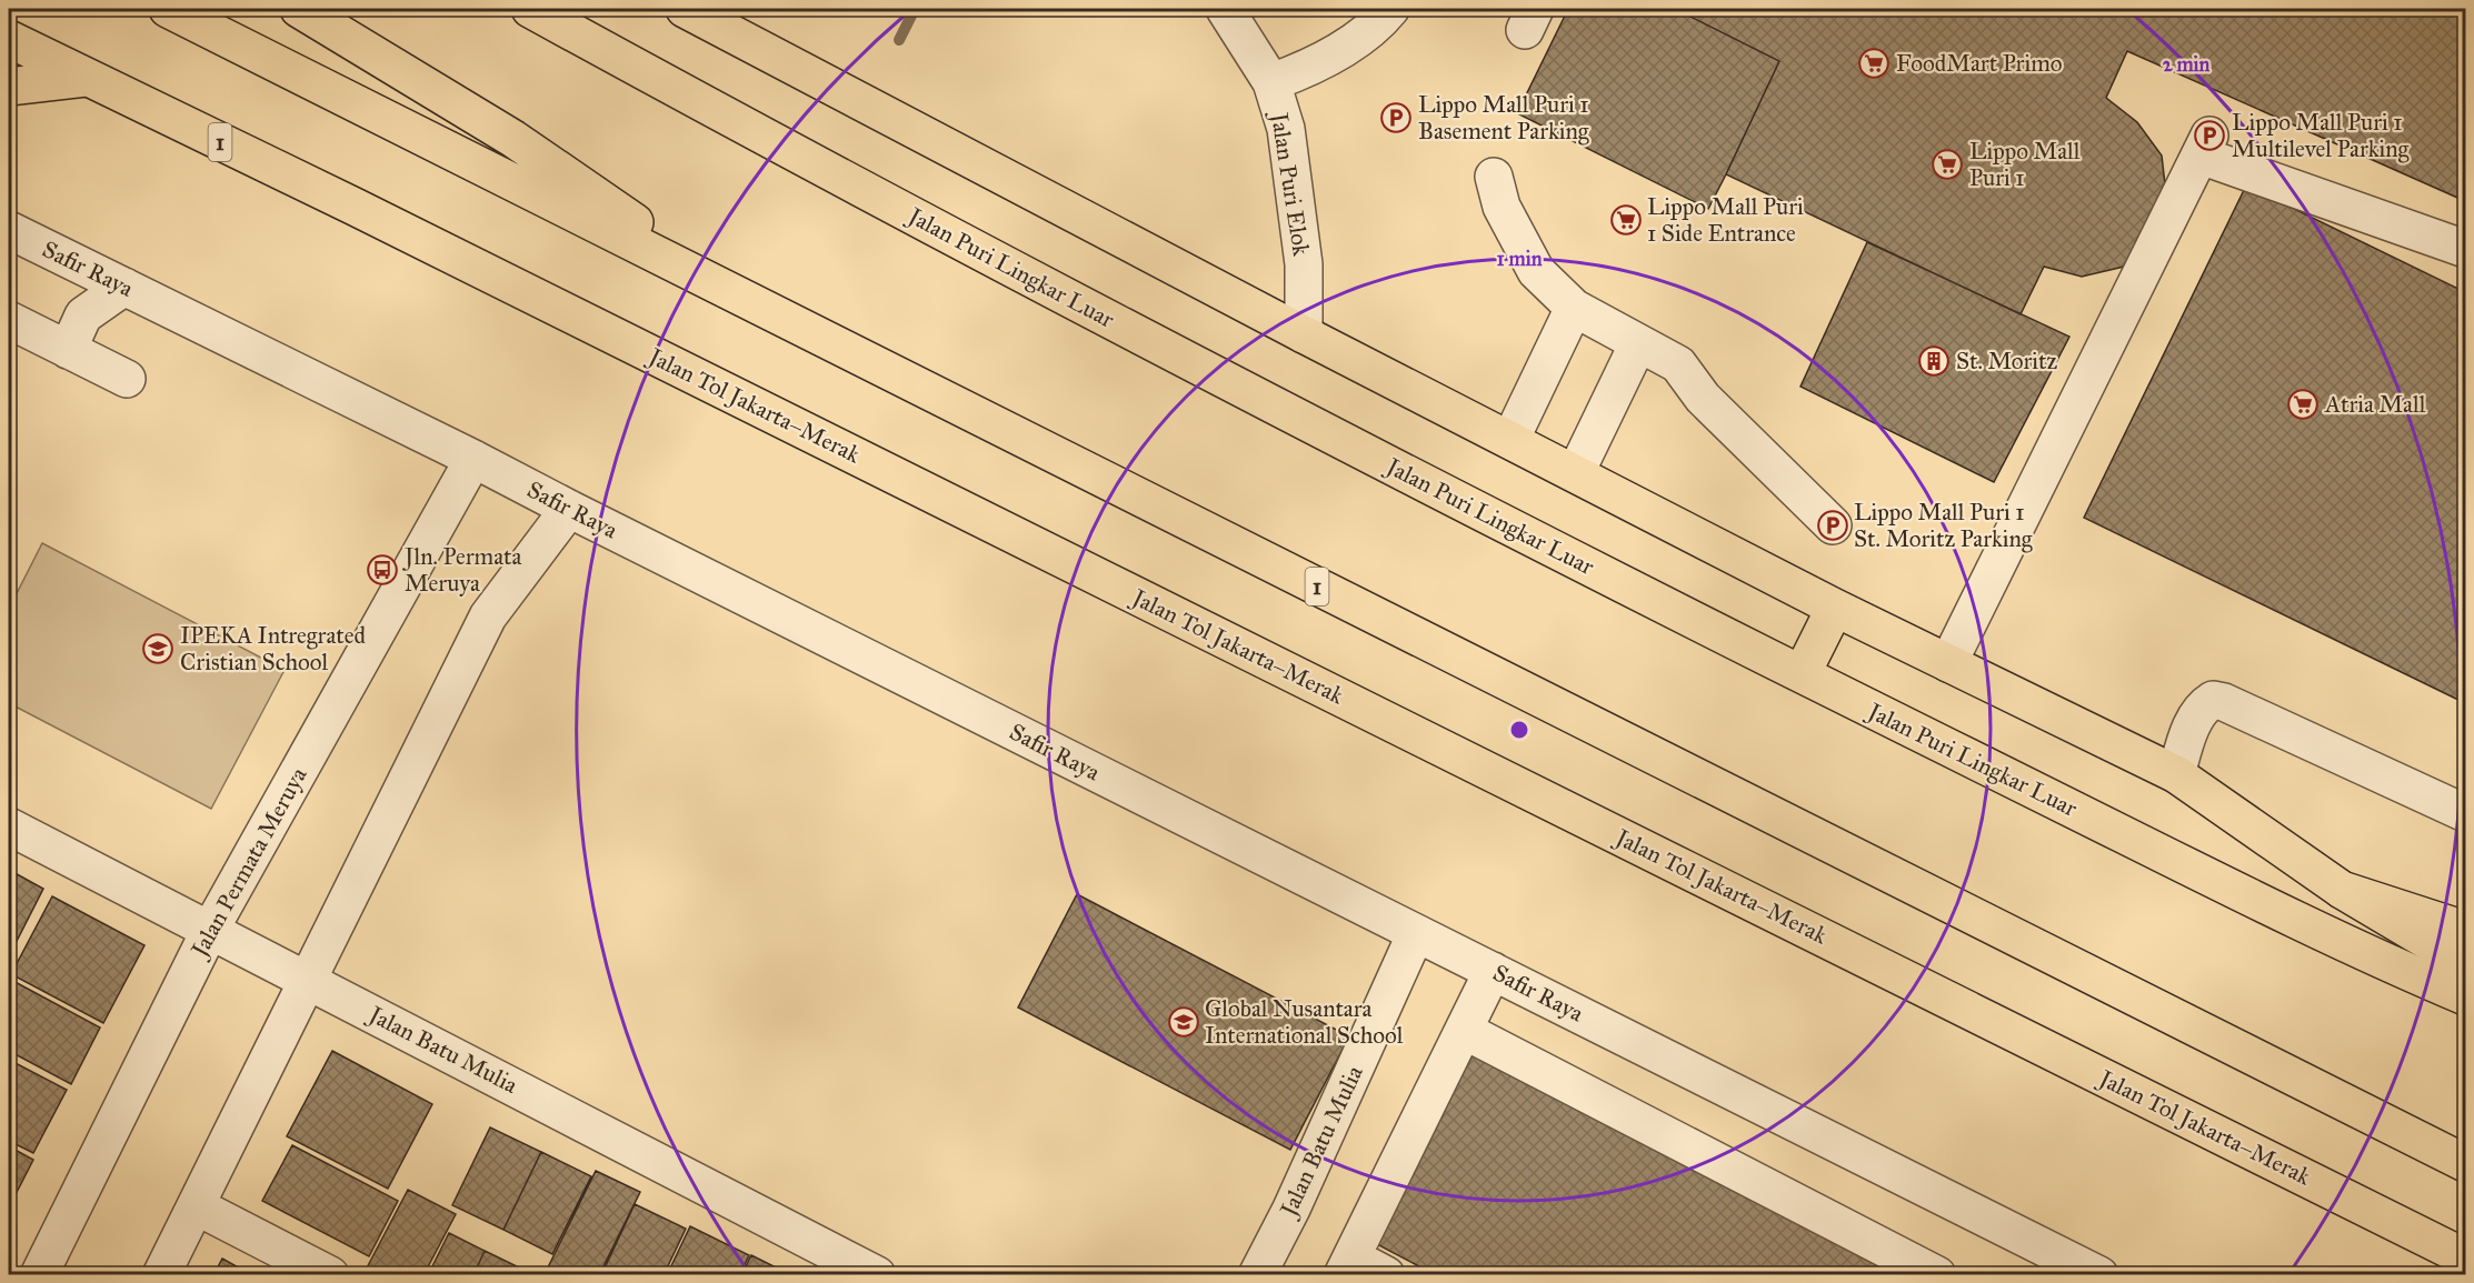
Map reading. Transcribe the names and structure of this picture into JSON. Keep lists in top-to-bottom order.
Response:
{
  "streets": {
    "main road": ["1", "Jalan Puri Lingkar Luar", "Jalan Tol Jakarta–Merak"],
    "street": [
      "Jalan Puri Elok",
      "Safir Raya",
      "Jalan Permata Meruya",
      "Jalan Batu Mulia"
    ]
  },
  "crossings": [
    ["Safir Raya", "Jalan Permata Meruya"],
    ["Safir Raya", "Jalan Batu Mulia"],
    ["Jalan Permata Meruya", "Jalan Batu Mulia"]
  ],
  "places": {
    "supermarket": [
      "FoodMart Primo",
      "Lippo Mall Puri 1",
      "Lippo Mall Puri 1 Side Entrance",
      "Atria Mall"
    ],
    "parking": ["Lippo Mall Puri 1 Basement Parking", "Lippo Mall Puri 1 Multilevel Parking", "Lippo Mall Puri 1 St. Moritz Parking"],
    "building": ["St. Moritz"],
    "bus stop": ["Jln. Permata Meruya"],
    "school or university": ["IPEKA Intregrated Cristian School", "Global Nusantara International School"]
  },
  "rings": ["2 min", "1 min"]
}
